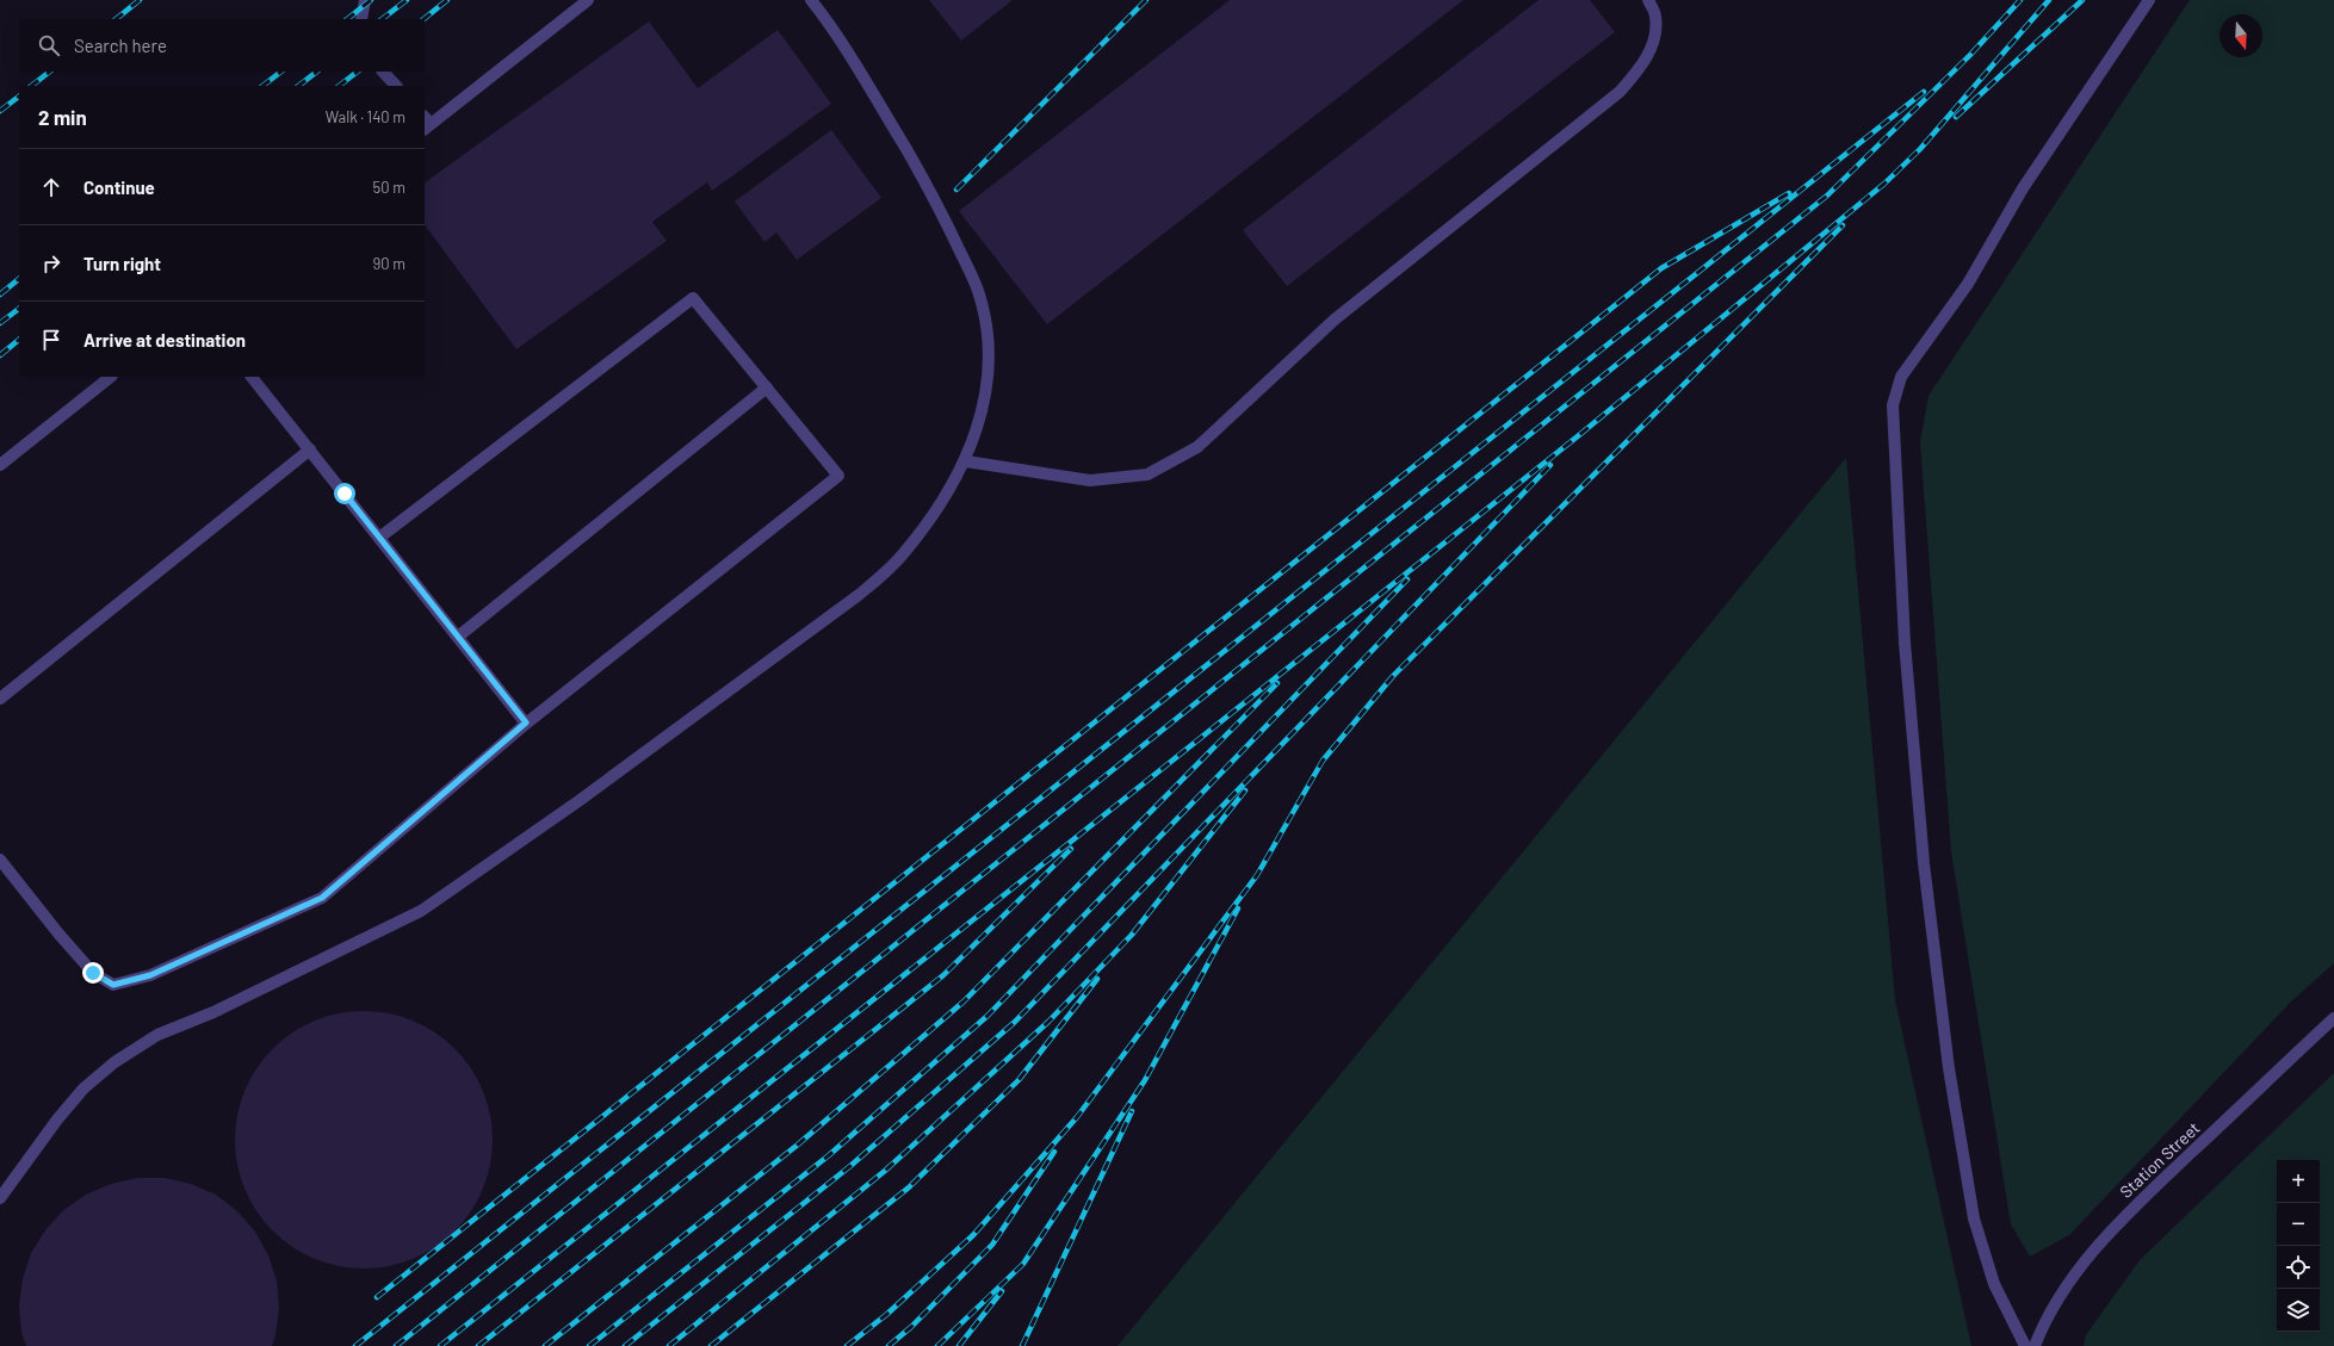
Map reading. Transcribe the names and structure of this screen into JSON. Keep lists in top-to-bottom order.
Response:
{
  "streets": {
    "street": ["Station Street"]
  },
  "north": "bottom",
  "page": {
    "search": "Search here",
    "heading": ["2 min", "Walk · 140 m"],
    "list": [
      ["Continue", "50 m"],
      ["Turn right", "90 m"],
      "Arrive at destination"
    ],
    "map_buttons": ["+", "−"]
  }
}
